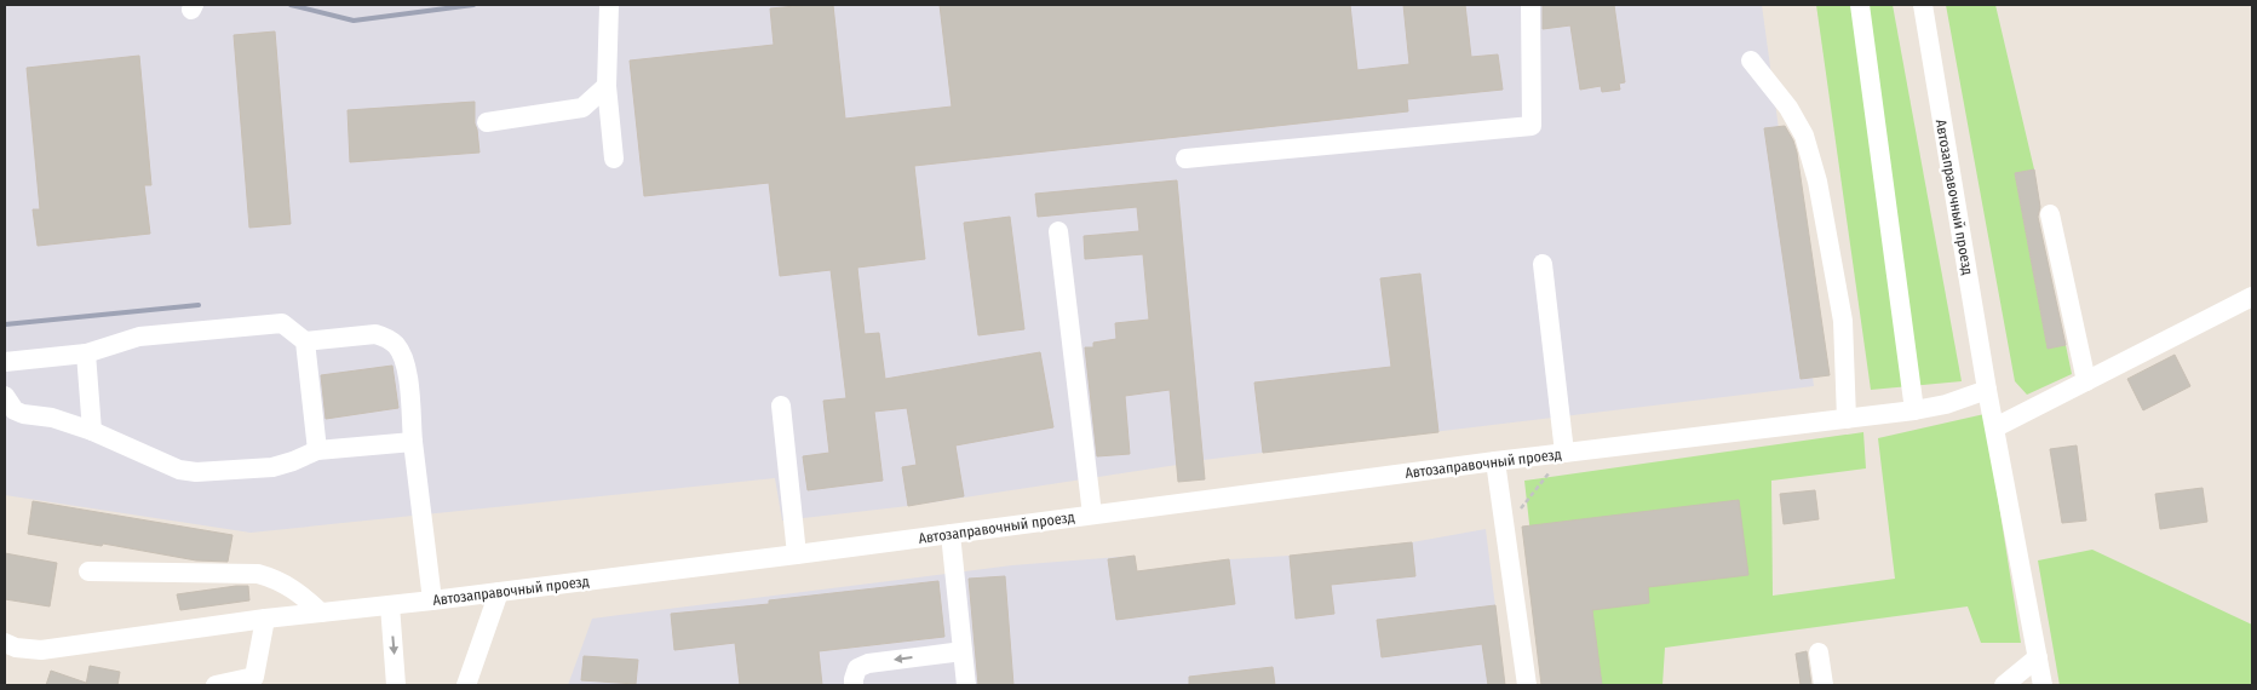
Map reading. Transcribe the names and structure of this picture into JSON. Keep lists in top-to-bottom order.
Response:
{
  "streets": {
    "street": ["Автозаправочный проезд"]
  }
}
